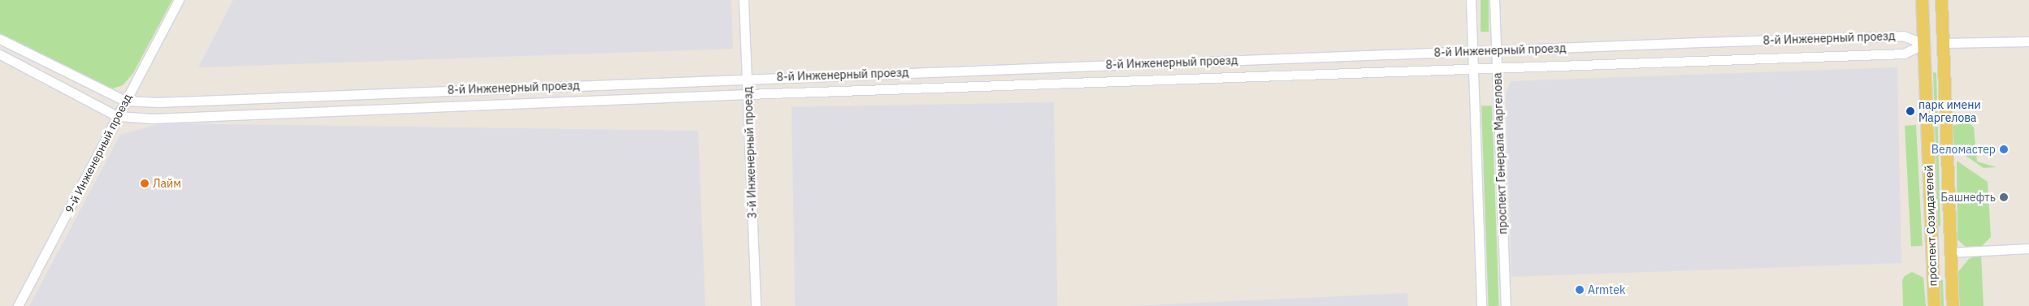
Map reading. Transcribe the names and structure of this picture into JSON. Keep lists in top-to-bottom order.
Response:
{
  "streets": {
    "main road": ["проспект Созидателей"],
    "street": [
      "8-й Инженерный проезд",
      "3-й Инженерный проезд",
      "9-й Инженерный проезд",
      "проспект Генерала Маргелова"
    ]
  },
  "crossings": [
    ["8-й Инженерный проезд", "3-й Инженерный проезд"],
    ["8-й Инженерный проезд", "9-й Инженерный проезд"],
    ["8-й Инженерный проезд", "проспект Генерала Маргелова"],
    ["8-й Инженерный проезд", "проспект Созидателей"]
  ],
  "places": [
    "парк имени Маргелова",
    "Веломастер",
    "Лайм",
    "Башнефть",
    "Armtek"
  ]
}
